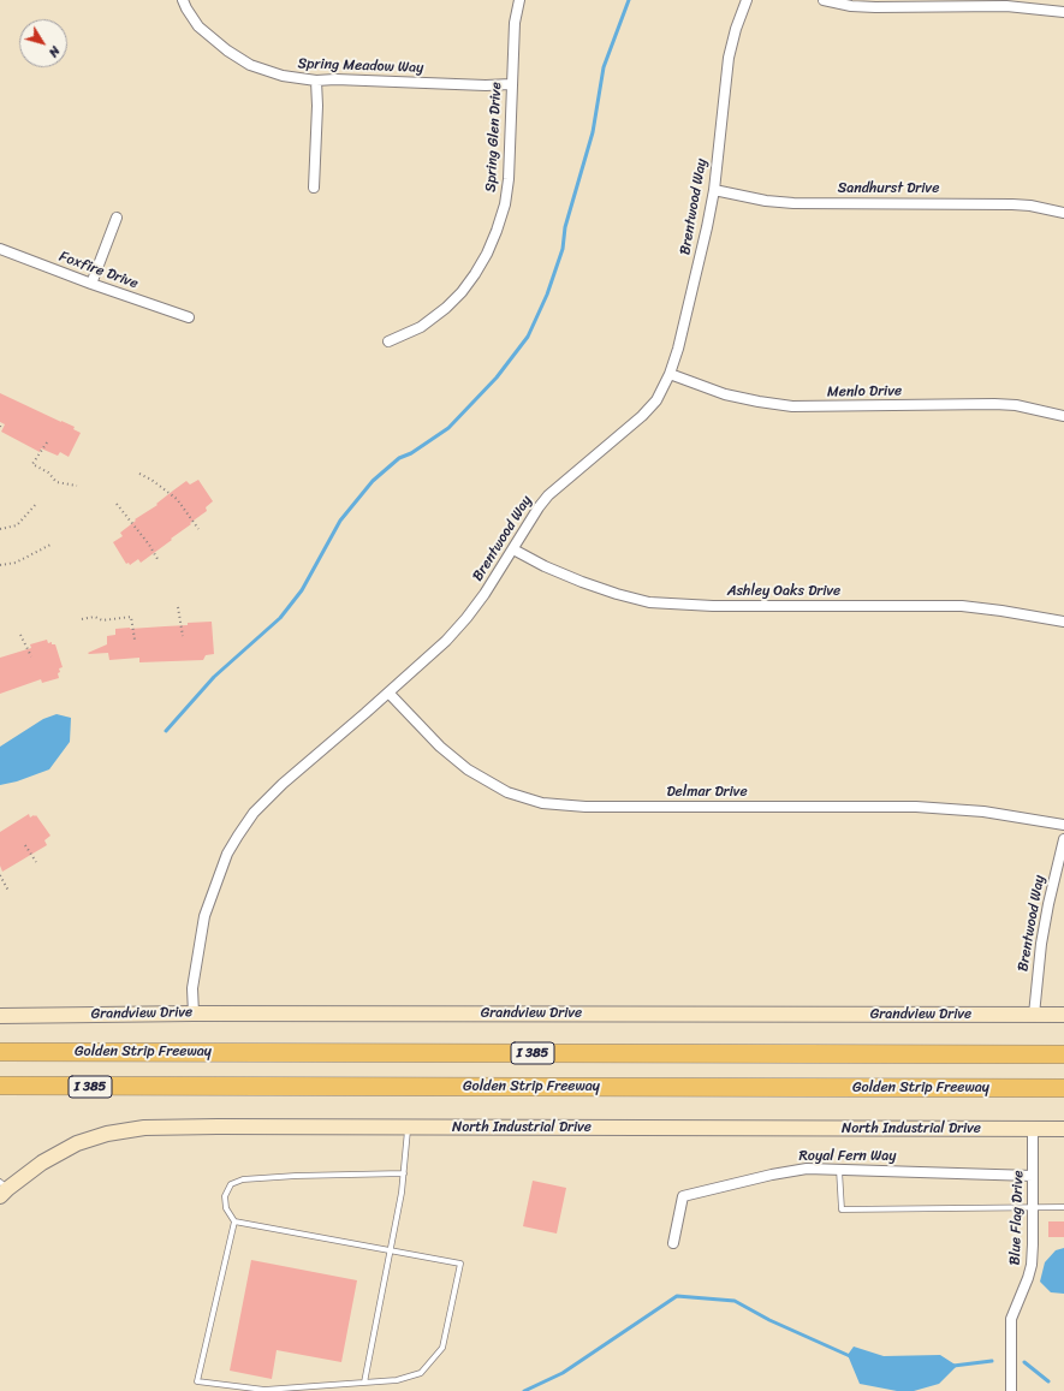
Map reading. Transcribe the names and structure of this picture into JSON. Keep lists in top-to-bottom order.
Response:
{
  "streets": {
    "highway": ["Golden Strip Freeway", "I 385"],
    "street": [
      "Spring Meadow Way",
      "Spring Glen Drive",
      "Sandhurst Drive",
      "Brentwood Way",
      "Foxfire Drive",
      "Menlo Drive",
      "Ashley Oaks Drive",
      "Delmar Drive",
      "Grandview Drive",
      "North Industrial Drive",
      "Royal Fern Way",
      "Blue Flag Drive"
    ]
  },
  "crossings": [
    ["Spring Meadow Way", "Spring Glen Drive"],
    ["Sandhurst Drive", "Brentwood Way"],
    ["Brentwood Way", "Menlo Drive"],
    ["Brentwood Way", "Ashley Oaks Drive"],
    ["Brentwood Way", "Delmar Drive"],
    ["Brentwood Way", "Grandview Drive"],
    ["North Industrial Drive", "Blue Flag Drive"],
    ["Royal Fern Way", "Blue Flag Drive"]
  ],
  "north": "bottom right"
}
